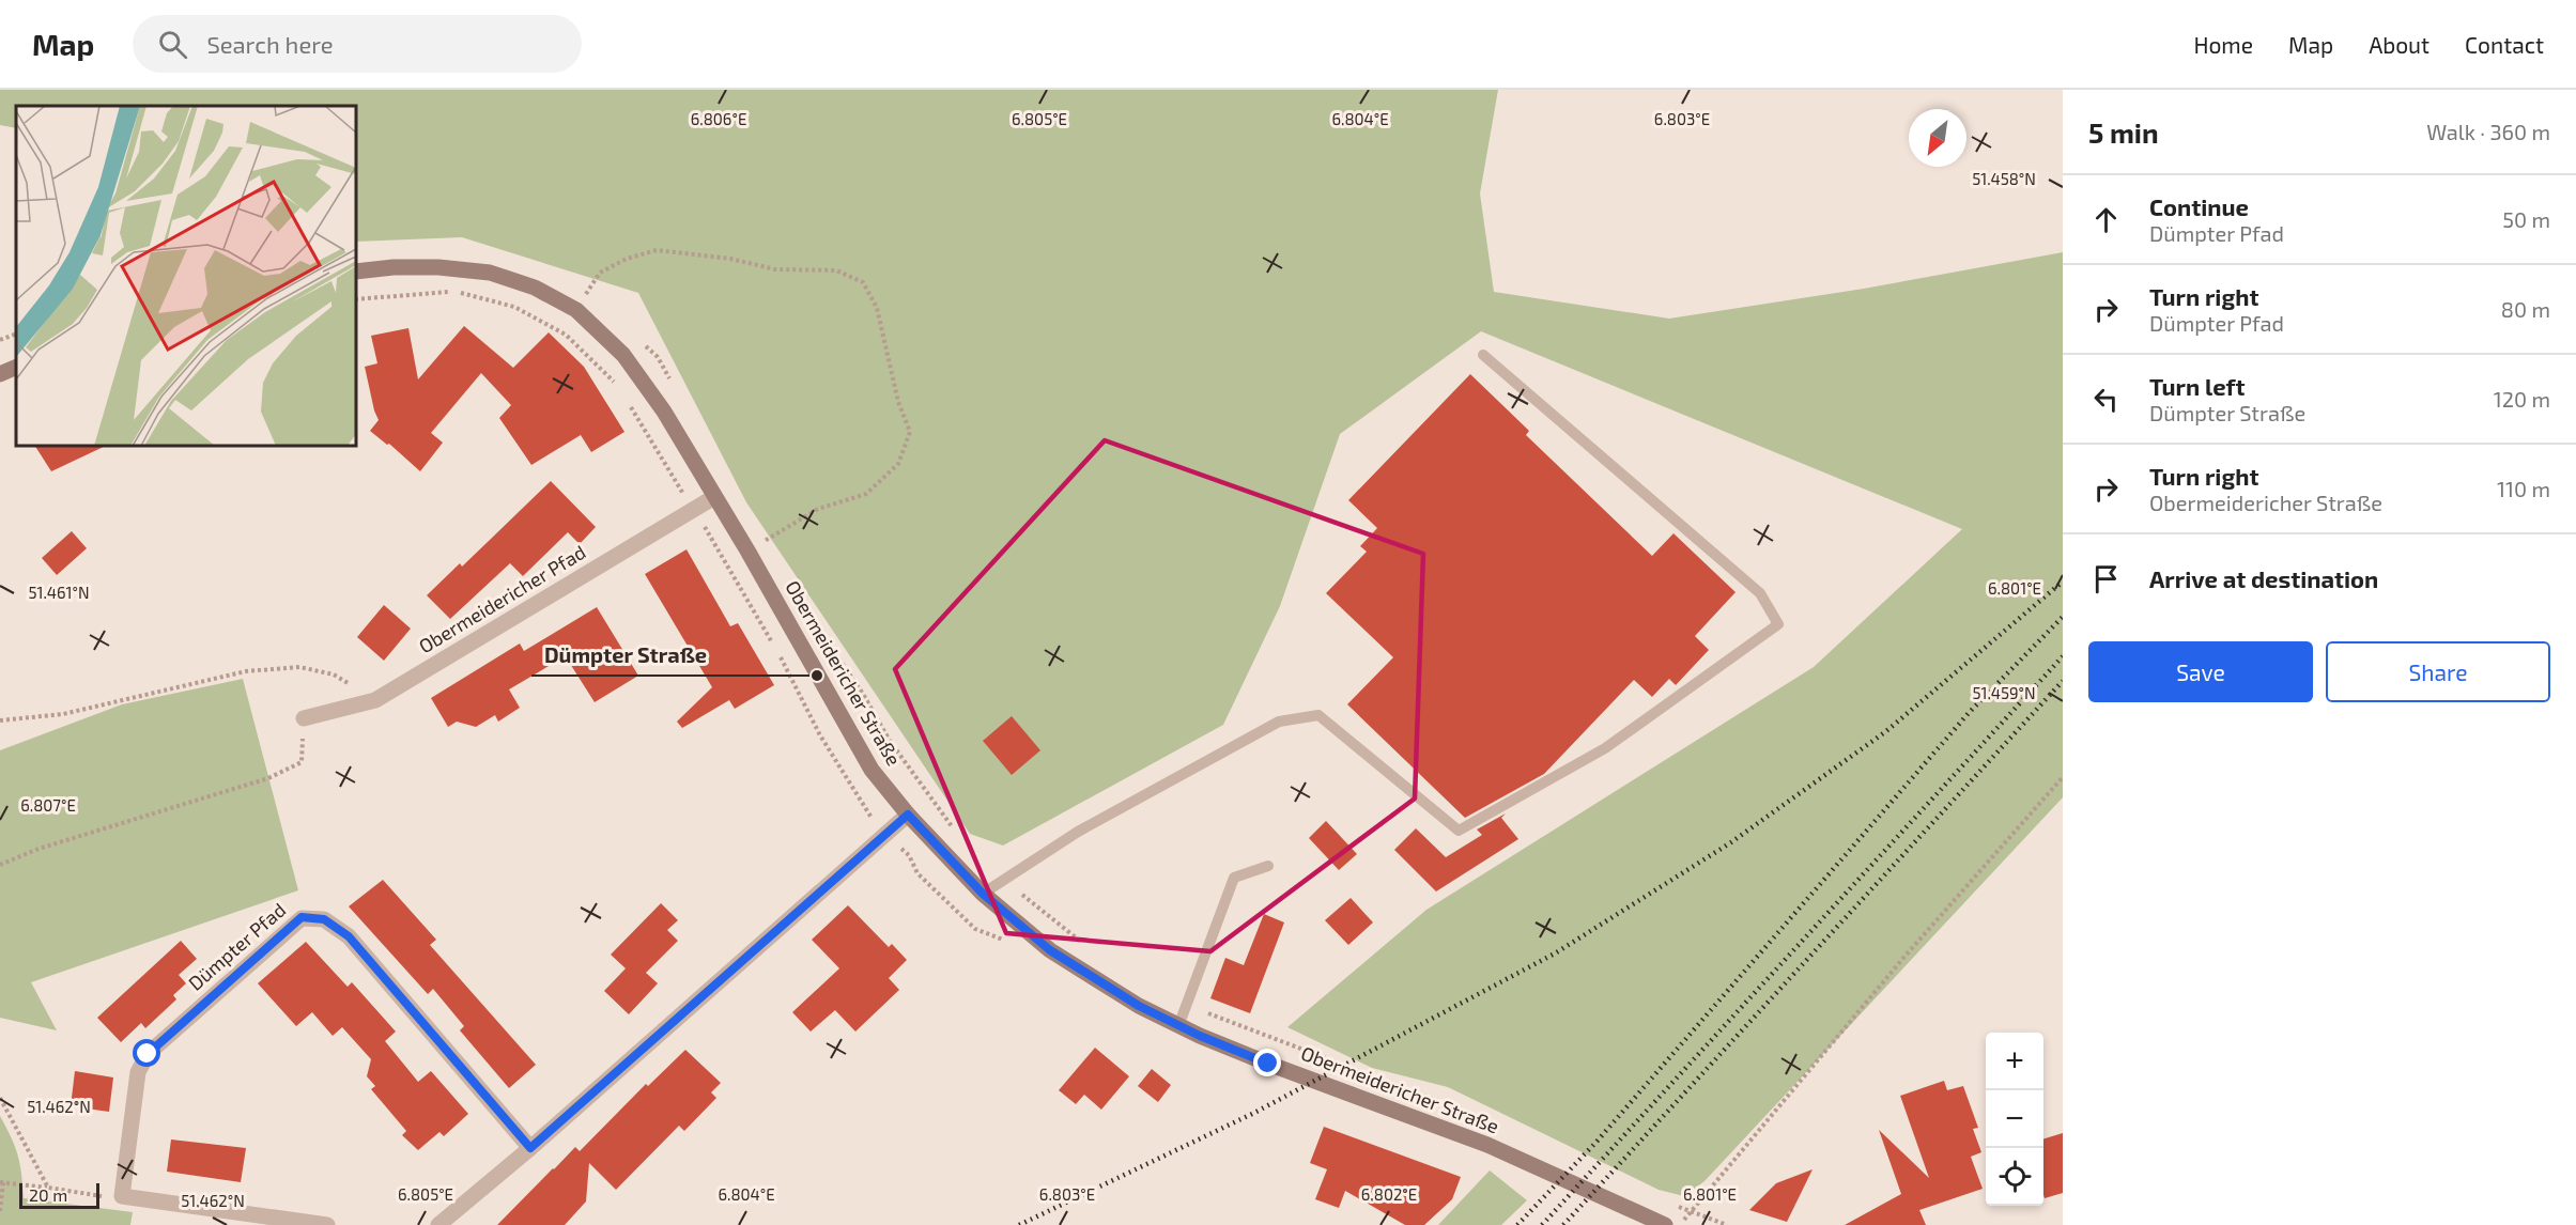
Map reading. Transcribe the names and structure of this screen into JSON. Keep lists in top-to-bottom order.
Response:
{
  "streets": {
    "main road": ["Obermeidericher Straße"],
    "street": ["Obermeidericher Pfad", "Dümpter Pfad"]
  },
  "crossings": [
    ["Obermeidericher Pfad", "Obermeidericher Straße"]
  ],
  "places": ["Dümpter Straße"],
  "scale_bar": "20 m",
  "north": "bottom left",
  "page": {
    "header": "Map",
    "search": "Search here",
    "nav": [
      "Home",
      "Map",
      "About",
      "Contact"
    ],
    "heading": ["5 min", "Walk · 360 m"],
    "list": [
      ["Continue", "Dümpter Pfad", "50 m"],
      ["Turn right", "Dümpter Pfad", "80 m"],
      ["Turn left", "Dümpter Straße", "120 m"],
      ["Turn right", "Obermeidericher Straße", "110 m"],
      "Arrive at destination"
    ],
    "buttons": ["Save", "Share"],
    "map_buttons": ["+", "−"],
    "scale": "20 m"
  },
  "coordinates": [
    "6.806°E",
    "6.805°E",
    "6.804°E",
    "6.803°E",
    "51.458°N",
    "6.801°E",
    "51.461°N",
    "51.459°N",
    "6.807°E",
    "51.462°N",
    "6.802°E"
  ]
}
